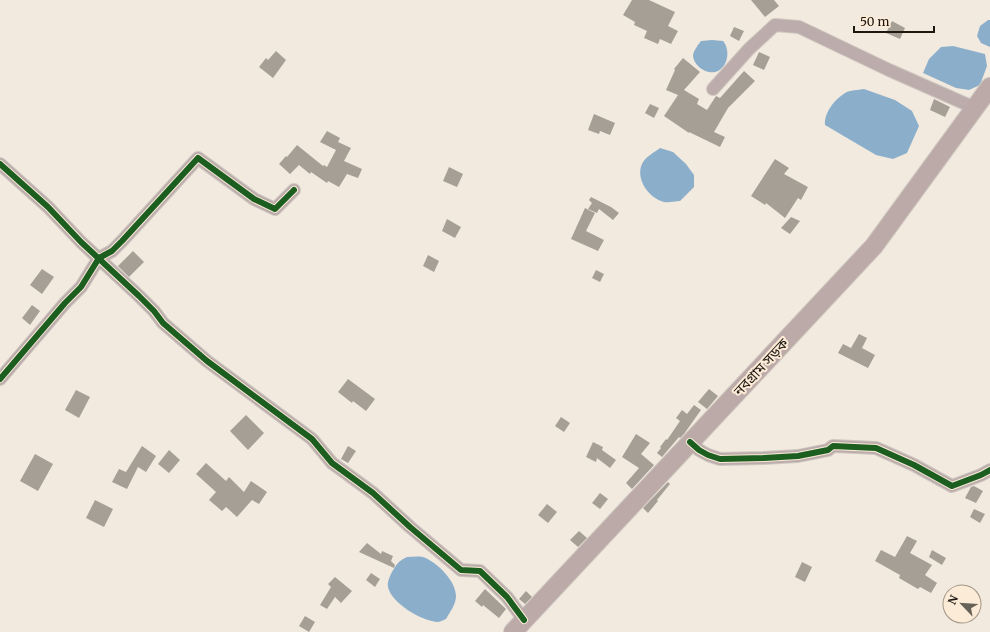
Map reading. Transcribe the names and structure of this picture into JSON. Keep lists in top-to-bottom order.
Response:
{
  "streets": {
    "main road": ["নবগ্রাম সড়ক"]
  },
  "scale_bar": "50 m",
  "north": "top left"
}
